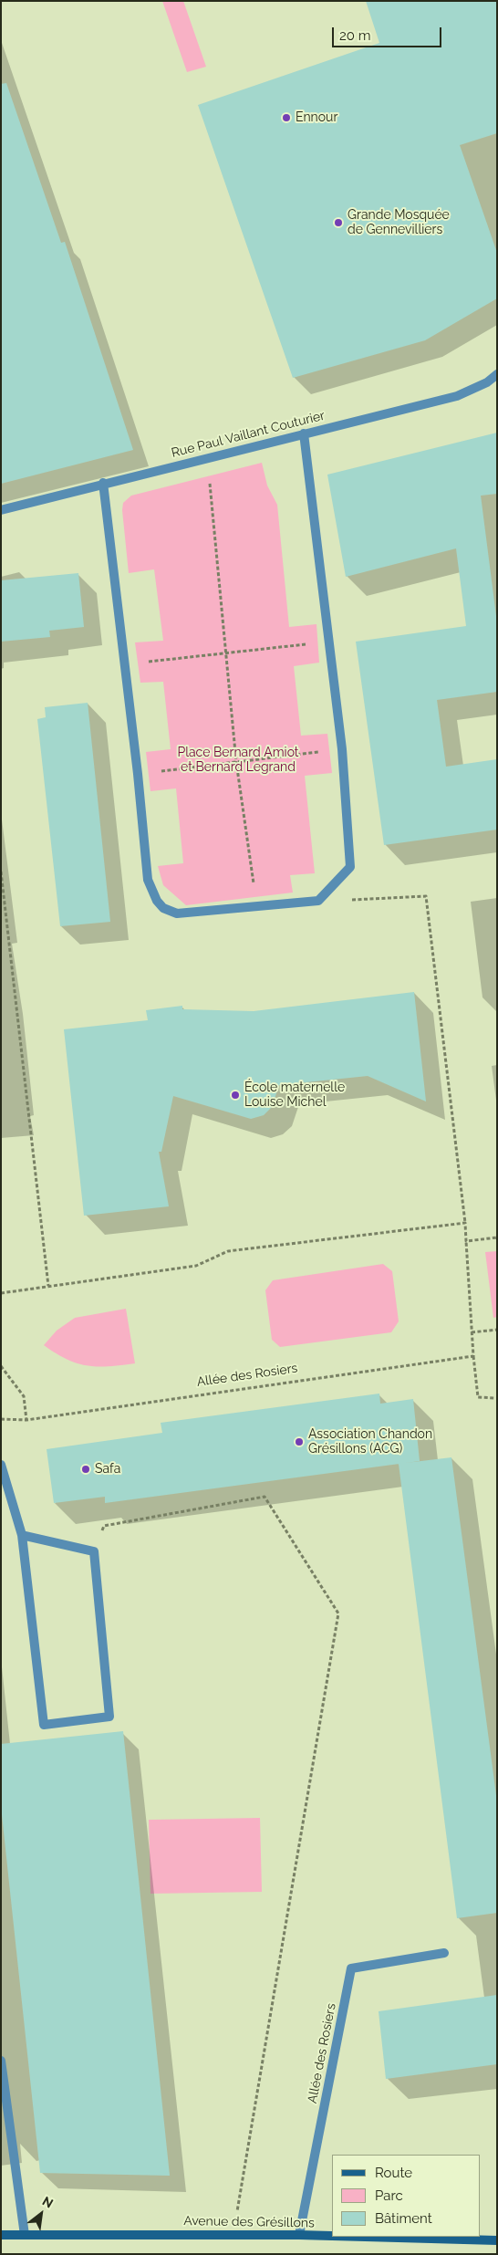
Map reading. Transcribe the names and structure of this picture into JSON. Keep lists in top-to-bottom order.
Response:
{
  "streets": {
    "main road": ["Avenue des Grésillons"],
    "street": ["Rue Paul Vaillant Couturier", "Allée des Rosiers"]
  },
  "crossings": [
    ["Allée des Rosiers", "Avenue des Grésillons"]
  ],
  "parks": ["Place Bernard Amiot et Bernard Legrand"],
  "places": [
    "Ennour",
    "Grande Mosquée de Gennevilliers",
    "École maternelle Louise Michel",
    "Association Chandon Grésillons (ACG)",
    "Safa"
  ],
  "legend": ["Route", "Parc", "Bâtiment"],
  "scale_bar": "20 m",
  "north": "top right"
}
